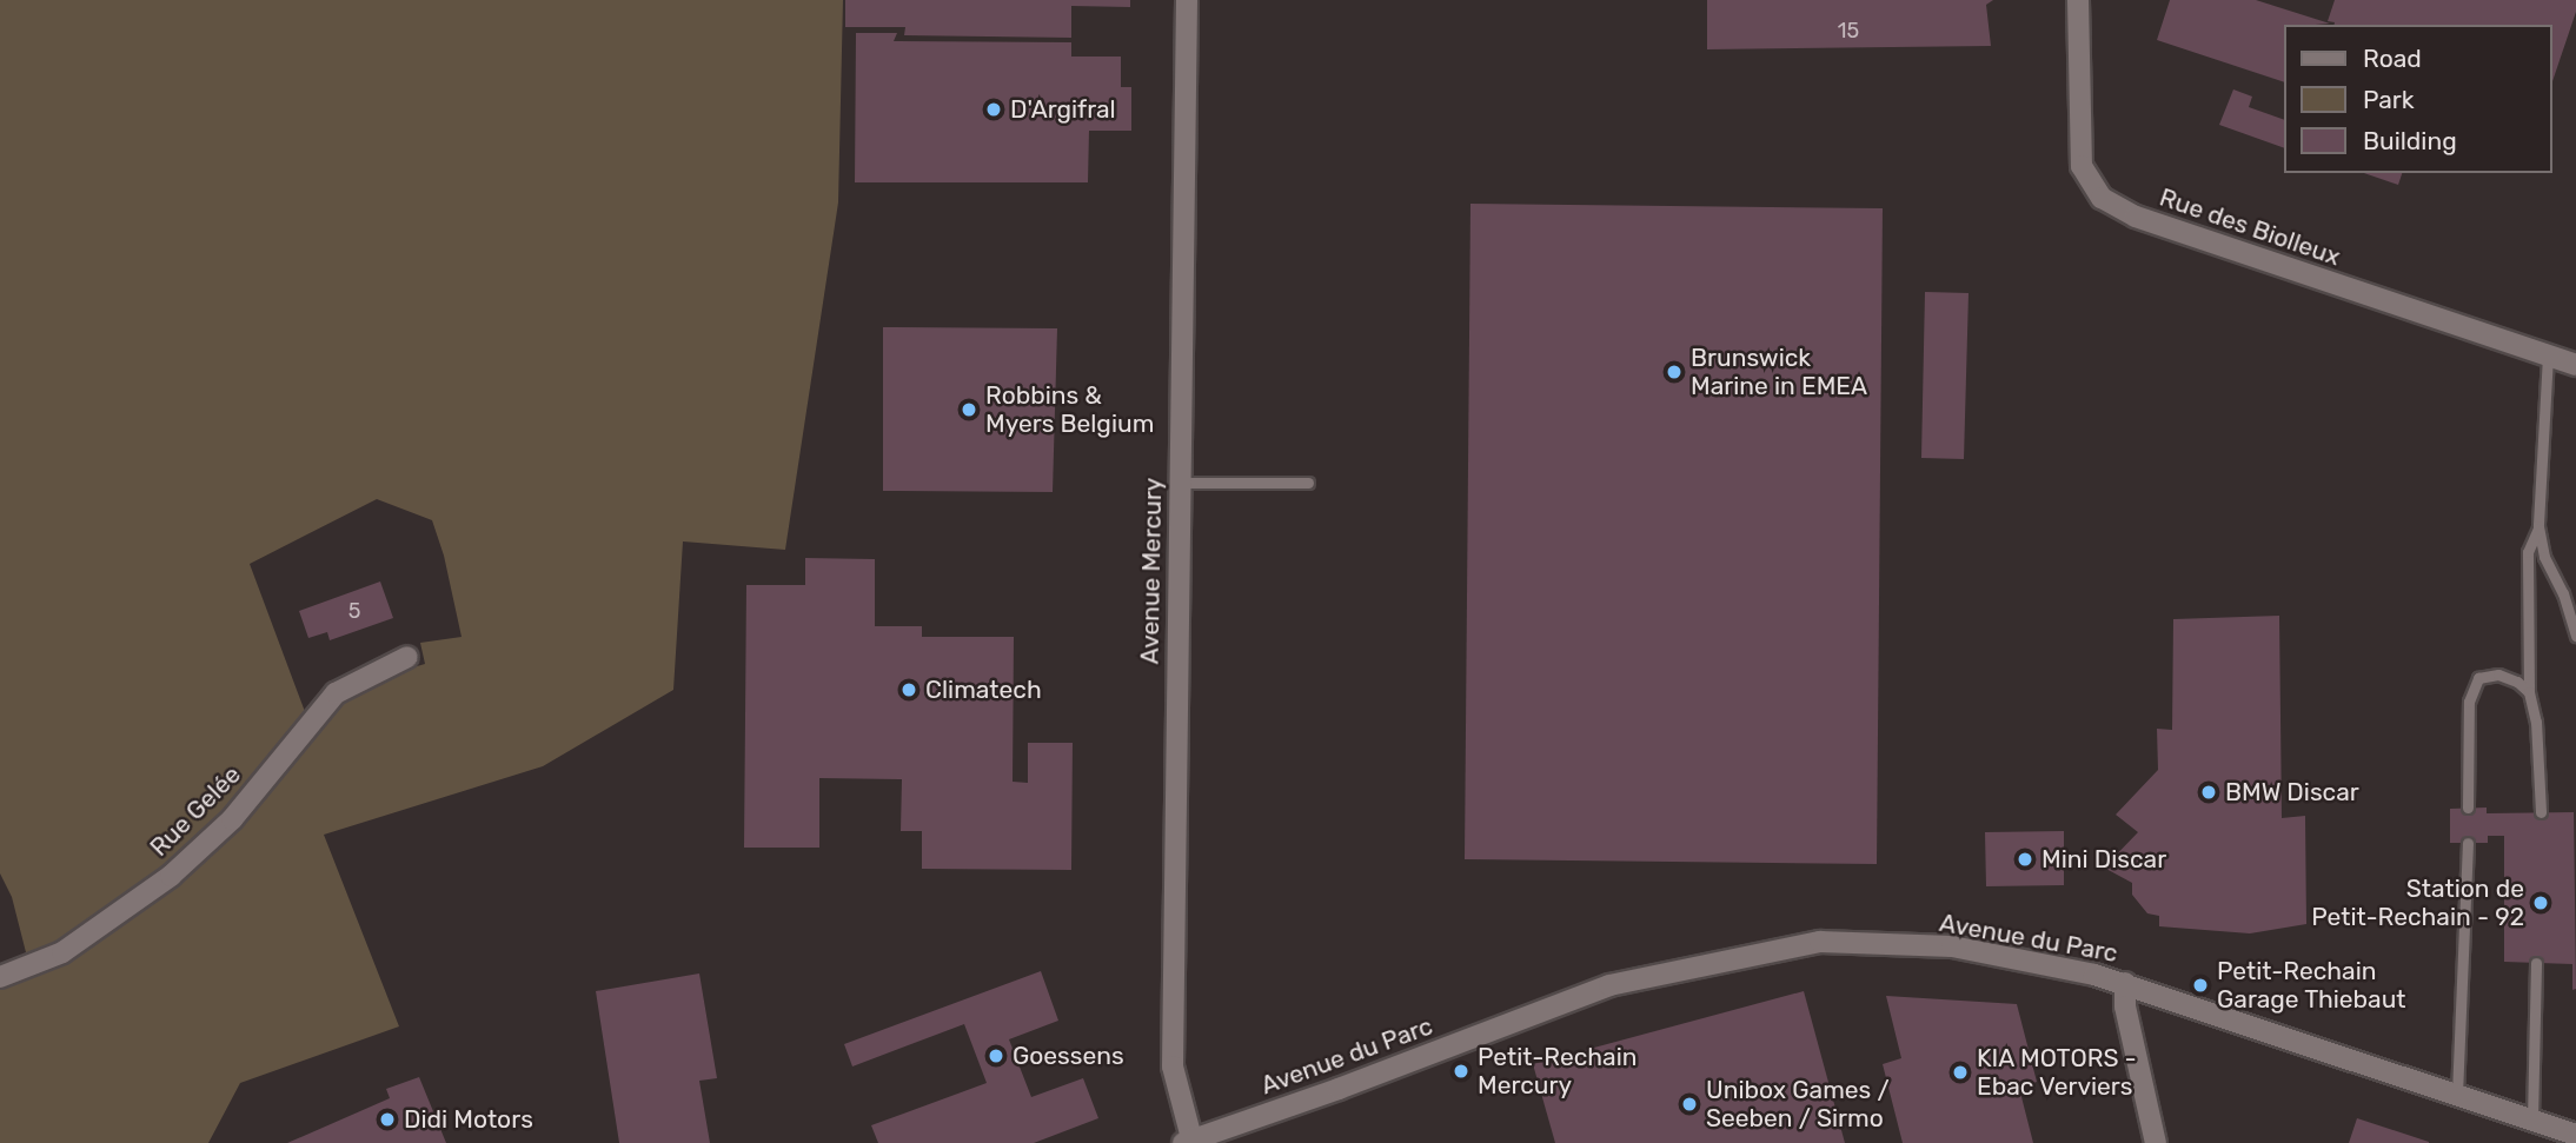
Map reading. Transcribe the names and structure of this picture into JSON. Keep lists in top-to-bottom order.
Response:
{
  "streets": {
    "street": [
      "Rue des Biolleux",
      "Avenue Mercury",
      "Rue Gelée",
      "Avenue du Parc"
    ]
  },
  "crossings": [
    ["Avenue Mercury", "Avenue du Parc"]
  ],
  "places": [
    "D'Argifral",
    "Brunswick Marine in EMEA",
    "Robbins & Myers Belgium",
    "Climatech",
    "BMW Discar",
    "Mini Discar",
    "Station de Petit-Rechain - 92",
    "Petit-Rechain Garage Thiebaut",
    "Goessens",
    "Petit-Rechain Mercury",
    "KIA MOTORS - Ebac Verviers",
    "Unibox Games / Seeben / Sirmo",
    "Didi Motors"
  ],
  "house_numbers": ["15", "5"],
  "legend": ["Road", "Park", "Building"]
}
